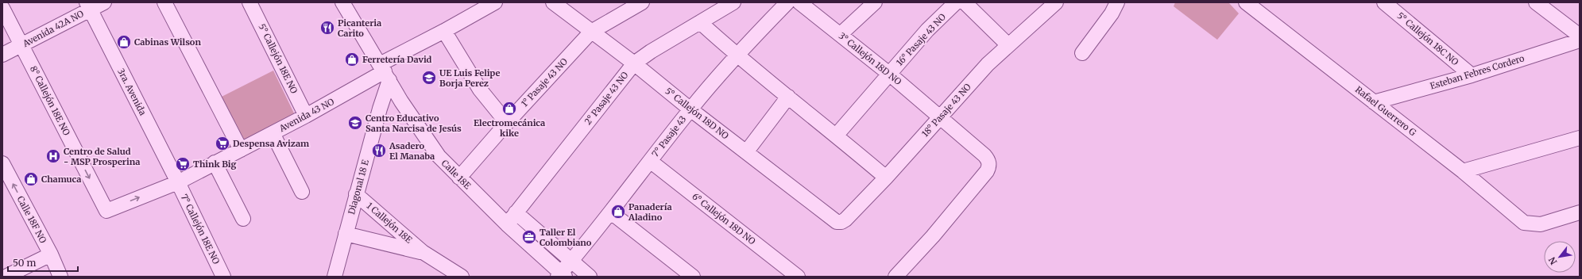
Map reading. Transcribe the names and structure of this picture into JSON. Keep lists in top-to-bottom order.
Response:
{
  "streets": {
    "street": [
      "Avenida 42A NO",
      "5° Callejón 18C NO",
      "16° Pasaje 43 NO",
      "5° Callejón 18E NO",
      "3° Callejón 18D NO",
      "Esteban Febres Cordero",
      "1° Pasaje 43 NO",
      "3ra. Avenida",
      "2° Pasaje 43 NO",
      "8° Callejón 18E NO",
      "18° Pasaje 43 NO",
      "Rafael Guerrero G",
      "5° Callejón 18D NO",
      "Avenida 43 NO",
      "7° Pasaje 43",
      "Calle 18E",
      "Diagonal 18 E",
      "6° Callejón 18D NO",
      "Calle 18F NO",
      "1 Callejón 18E",
      "7° Callejón 18E NO"
    ]
  },
  "crossings": [
    ["Avenida 42A NO", "3ra. Avenida"],
    ["Avenida 42A NO", "8° Callejón 18E NO"],
    ["5° Callejón 18C NO", "Esteban Febres Cordero"],
    ["16° Pasaje 43 NO", "3° Callejón 18D NO"],
    ["5° Callejón 18E NO", "Avenida 43 NO"],
    ["3° Callejón 18D NO", "18° Pasaje 43 NO"],
    ["Esteban Febres Cordero", "Rafael Guerrero G"],
    ["1° Pasaje 43 NO", "5° Callejón 18D NO"],
    ["1° Pasaje 43 NO", "Calle 18E"],
    ["3ra. Avenida", "Avenida 43 NO"],
    ["3ra. Avenida", "7° Callejón 18E NO"],
    ["2° Pasaje 43 NO", "5° Callejón 18D NO"],
    ["2° Pasaje 43 NO", "Calle 18E"],
    ["8° Callejón 18E NO", "Avenida 43 NO"],
    ["18° Pasaje 43 NO", "5° Callejón 18D NO"],
    ["5° Callejón 18D NO", "7° Pasaje 43"],
    ["Avenida 43 NO", "Calle 18E"],
    ["Avenida 43 NO", "Diagonal 18 E"],
    ["Avenida 43 NO", "7° Callejón 18E NO"],
    ["7° Pasaje 43", "Calle 18E"],
    ["7° Pasaje 43", "6° Callejón 18D NO"],
    ["Calle 18E", "Diagonal 18 E"],
    ["Diagonal 18 E", "1 Callejón 18E"]
  ],
  "one_way": ["8° Callejón 18E NO", "Calle 18F NO"],
  "places": {
    "restaurant": ["Picanteria Carito", "Asadero El Manaba"],
    "shop": [
      "Cabinas Wilson",
      "Ferretería David",
      "Electromecánica kike",
      "Chamuca",
      "Panadería Aladino"
    ],
    "school or university": ["UE Luis Felipe Borja Perez", "Centro Educativo Santa Narcisa de Jesús"],
    "supermarket": ["Despensa Avizam", "Think Big"],
    "hospital": ["Centro de Salud - MSP Prosperina"],
    "office": ["Taller El Colombiano"]
  },
  "scale_bar": "50 m",
  "north": "bottom left"
}
